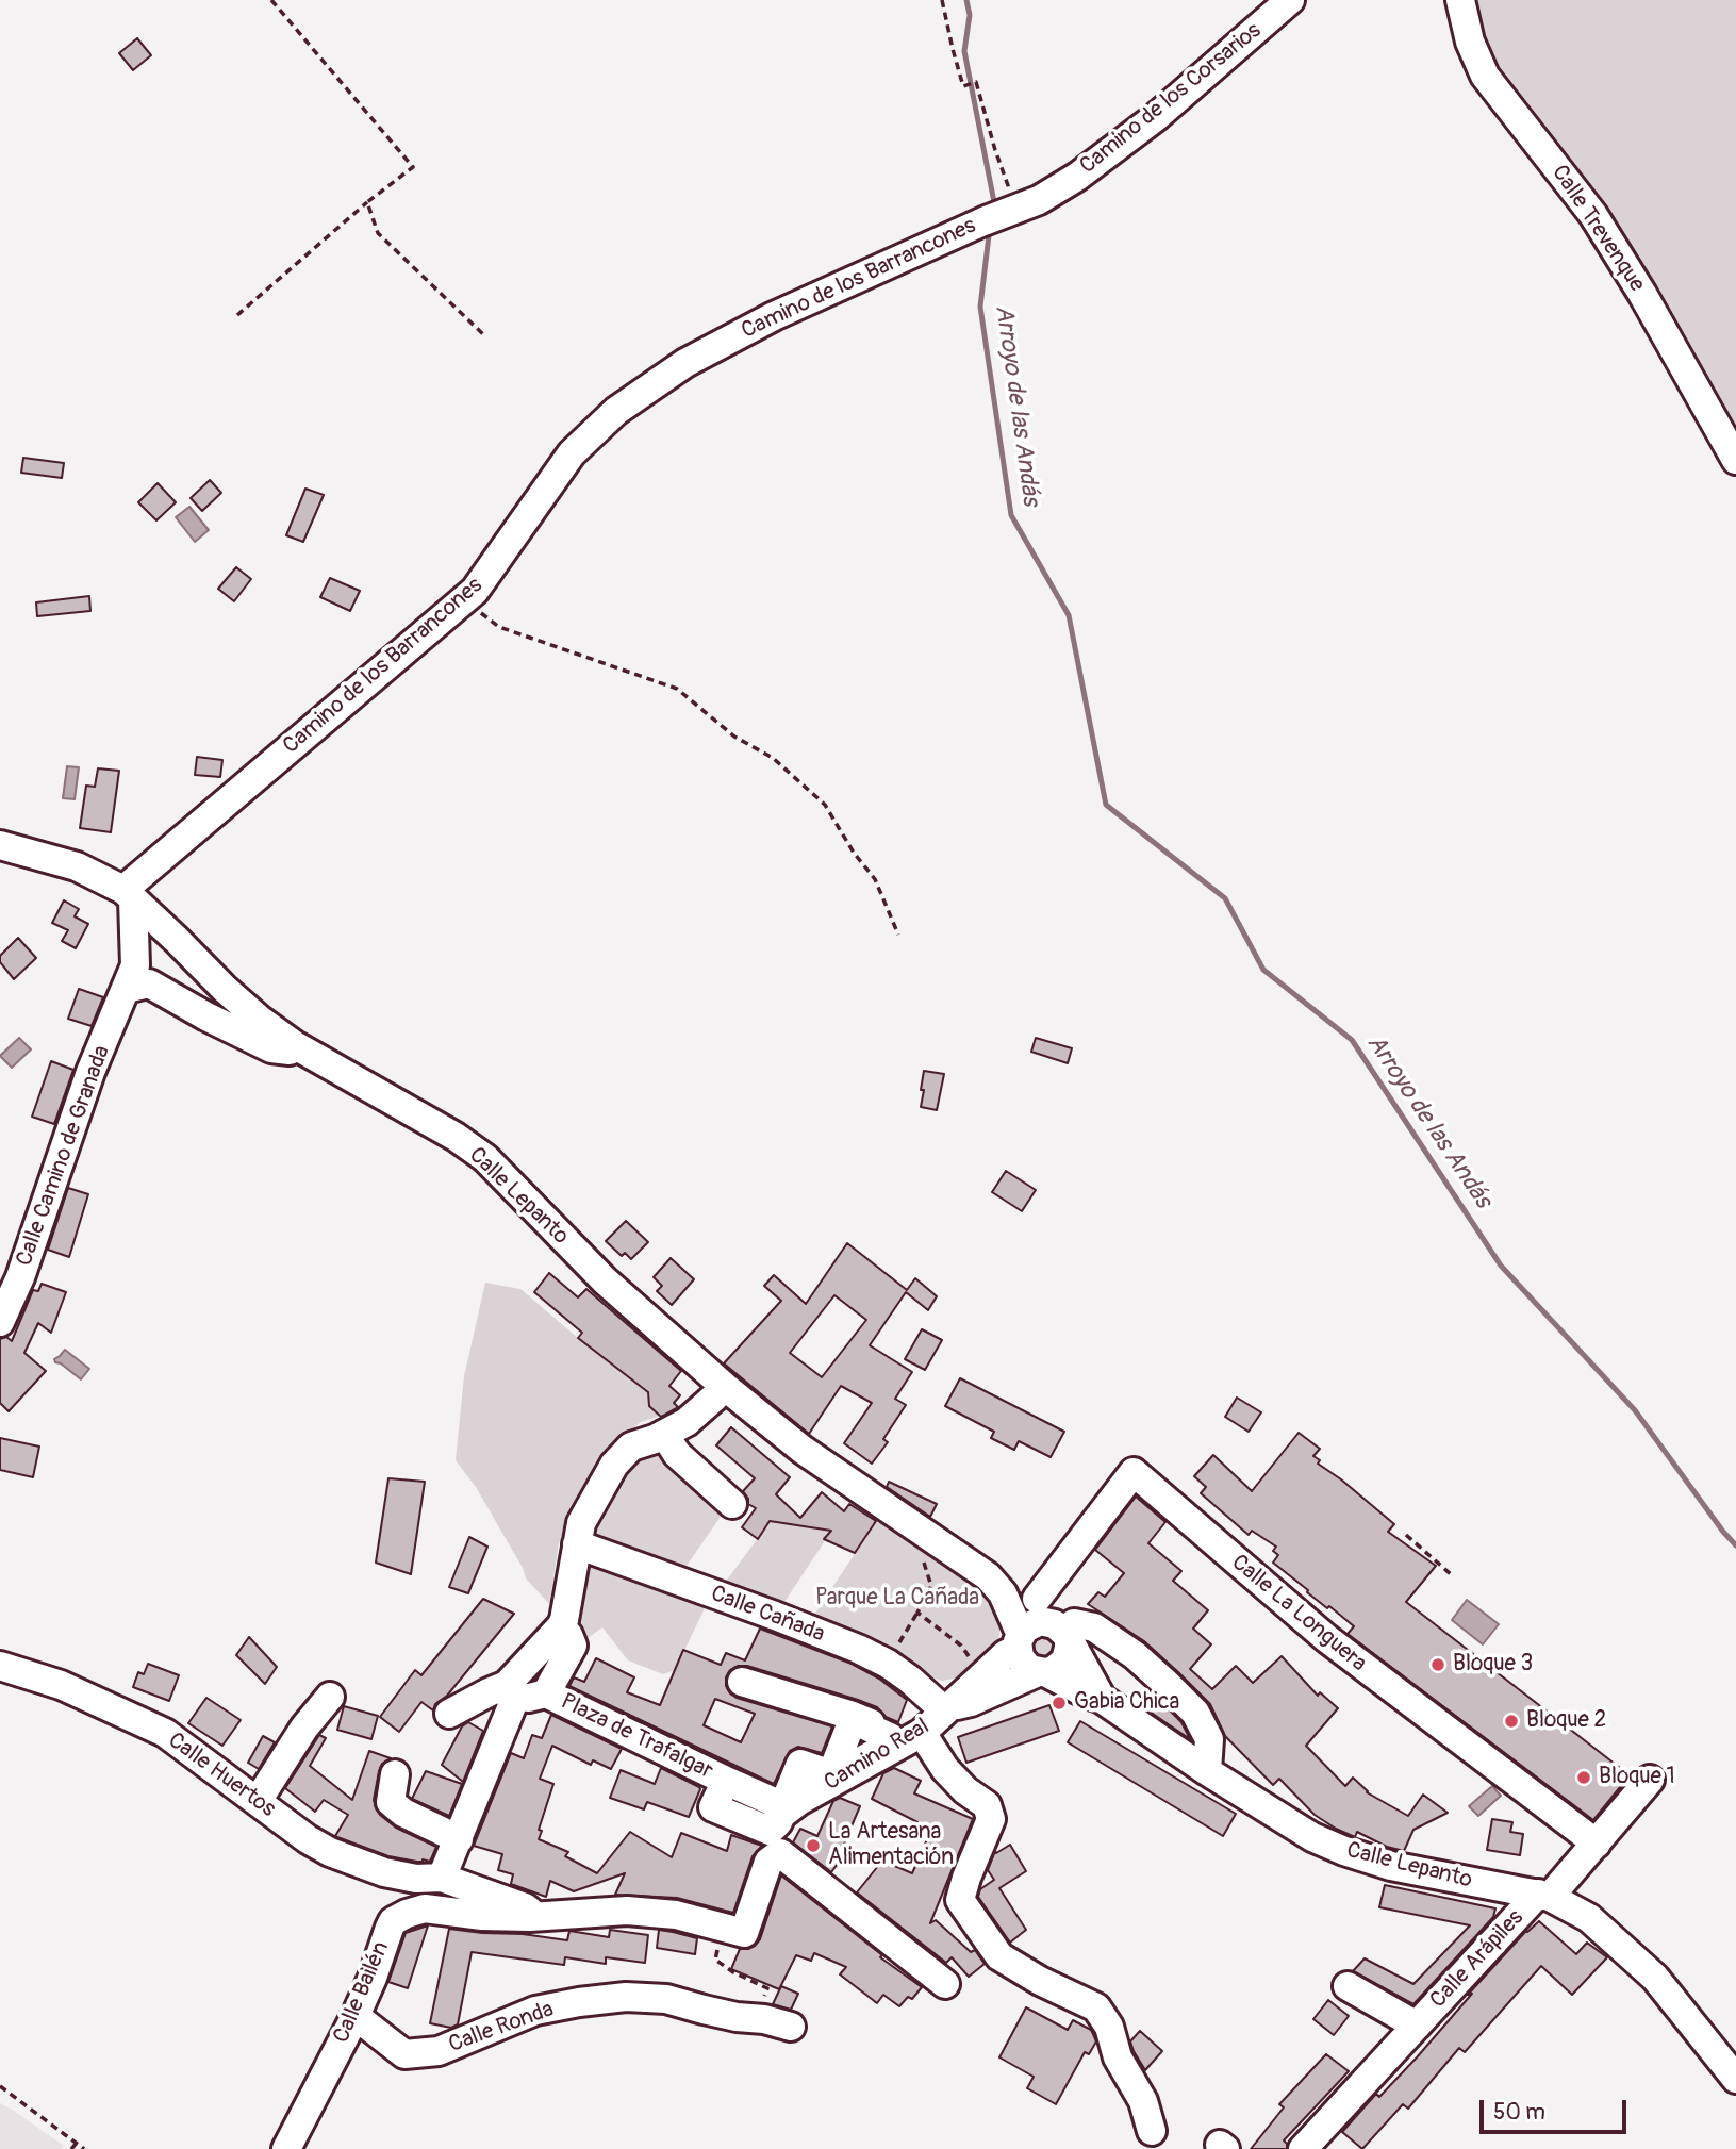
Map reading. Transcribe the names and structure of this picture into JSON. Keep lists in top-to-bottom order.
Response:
{
  "streets": {
    "street": [
      "Camino de los Corsarios",
      "Calle Trevenque",
      "Camino de los Barrancones",
      "Calle Camino de Granada",
      "Calle Lepanto",
      "Calle La Longuera",
      "Calle Cañada",
      "Plaza de Trafalgar",
      "Camino Real",
      "Calle Huertos",
      "Calle Arápiles",
      "Calle Bailén",
      "Calle Ronda"
    ]
  },
  "crossings": [
    ["Camino de los Corsarios", "Camino de los Barrancones"],
    ["Camino de los Barrancones", "Calle Lepanto"],
    ["Calle Lepanto", "Calle La Longuera"],
    ["Calle Lepanto", "Camino Real"],
    ["Calle Lepanto", "Calle Arápiles"],
    ["Calle Cañada", "Camino Real"],
    ["Plaza de Trafalgar", "Camino Real"],
    ["Calle Huertos", "Calle Bailén"],
    ["Calle Bailén", "Calle Ronda"]
  ],
  "water": ["Arroyo de las Andás"],
  "parks": ["Parque La Cañada"],
  "places": [
    "Bloque 3",
    "Gabia Chica",
    "Bloque 2",
    "Bloque 1",
    "La Artesana Alimentación"
  ],
  "scale_bar": "50 m"
}
